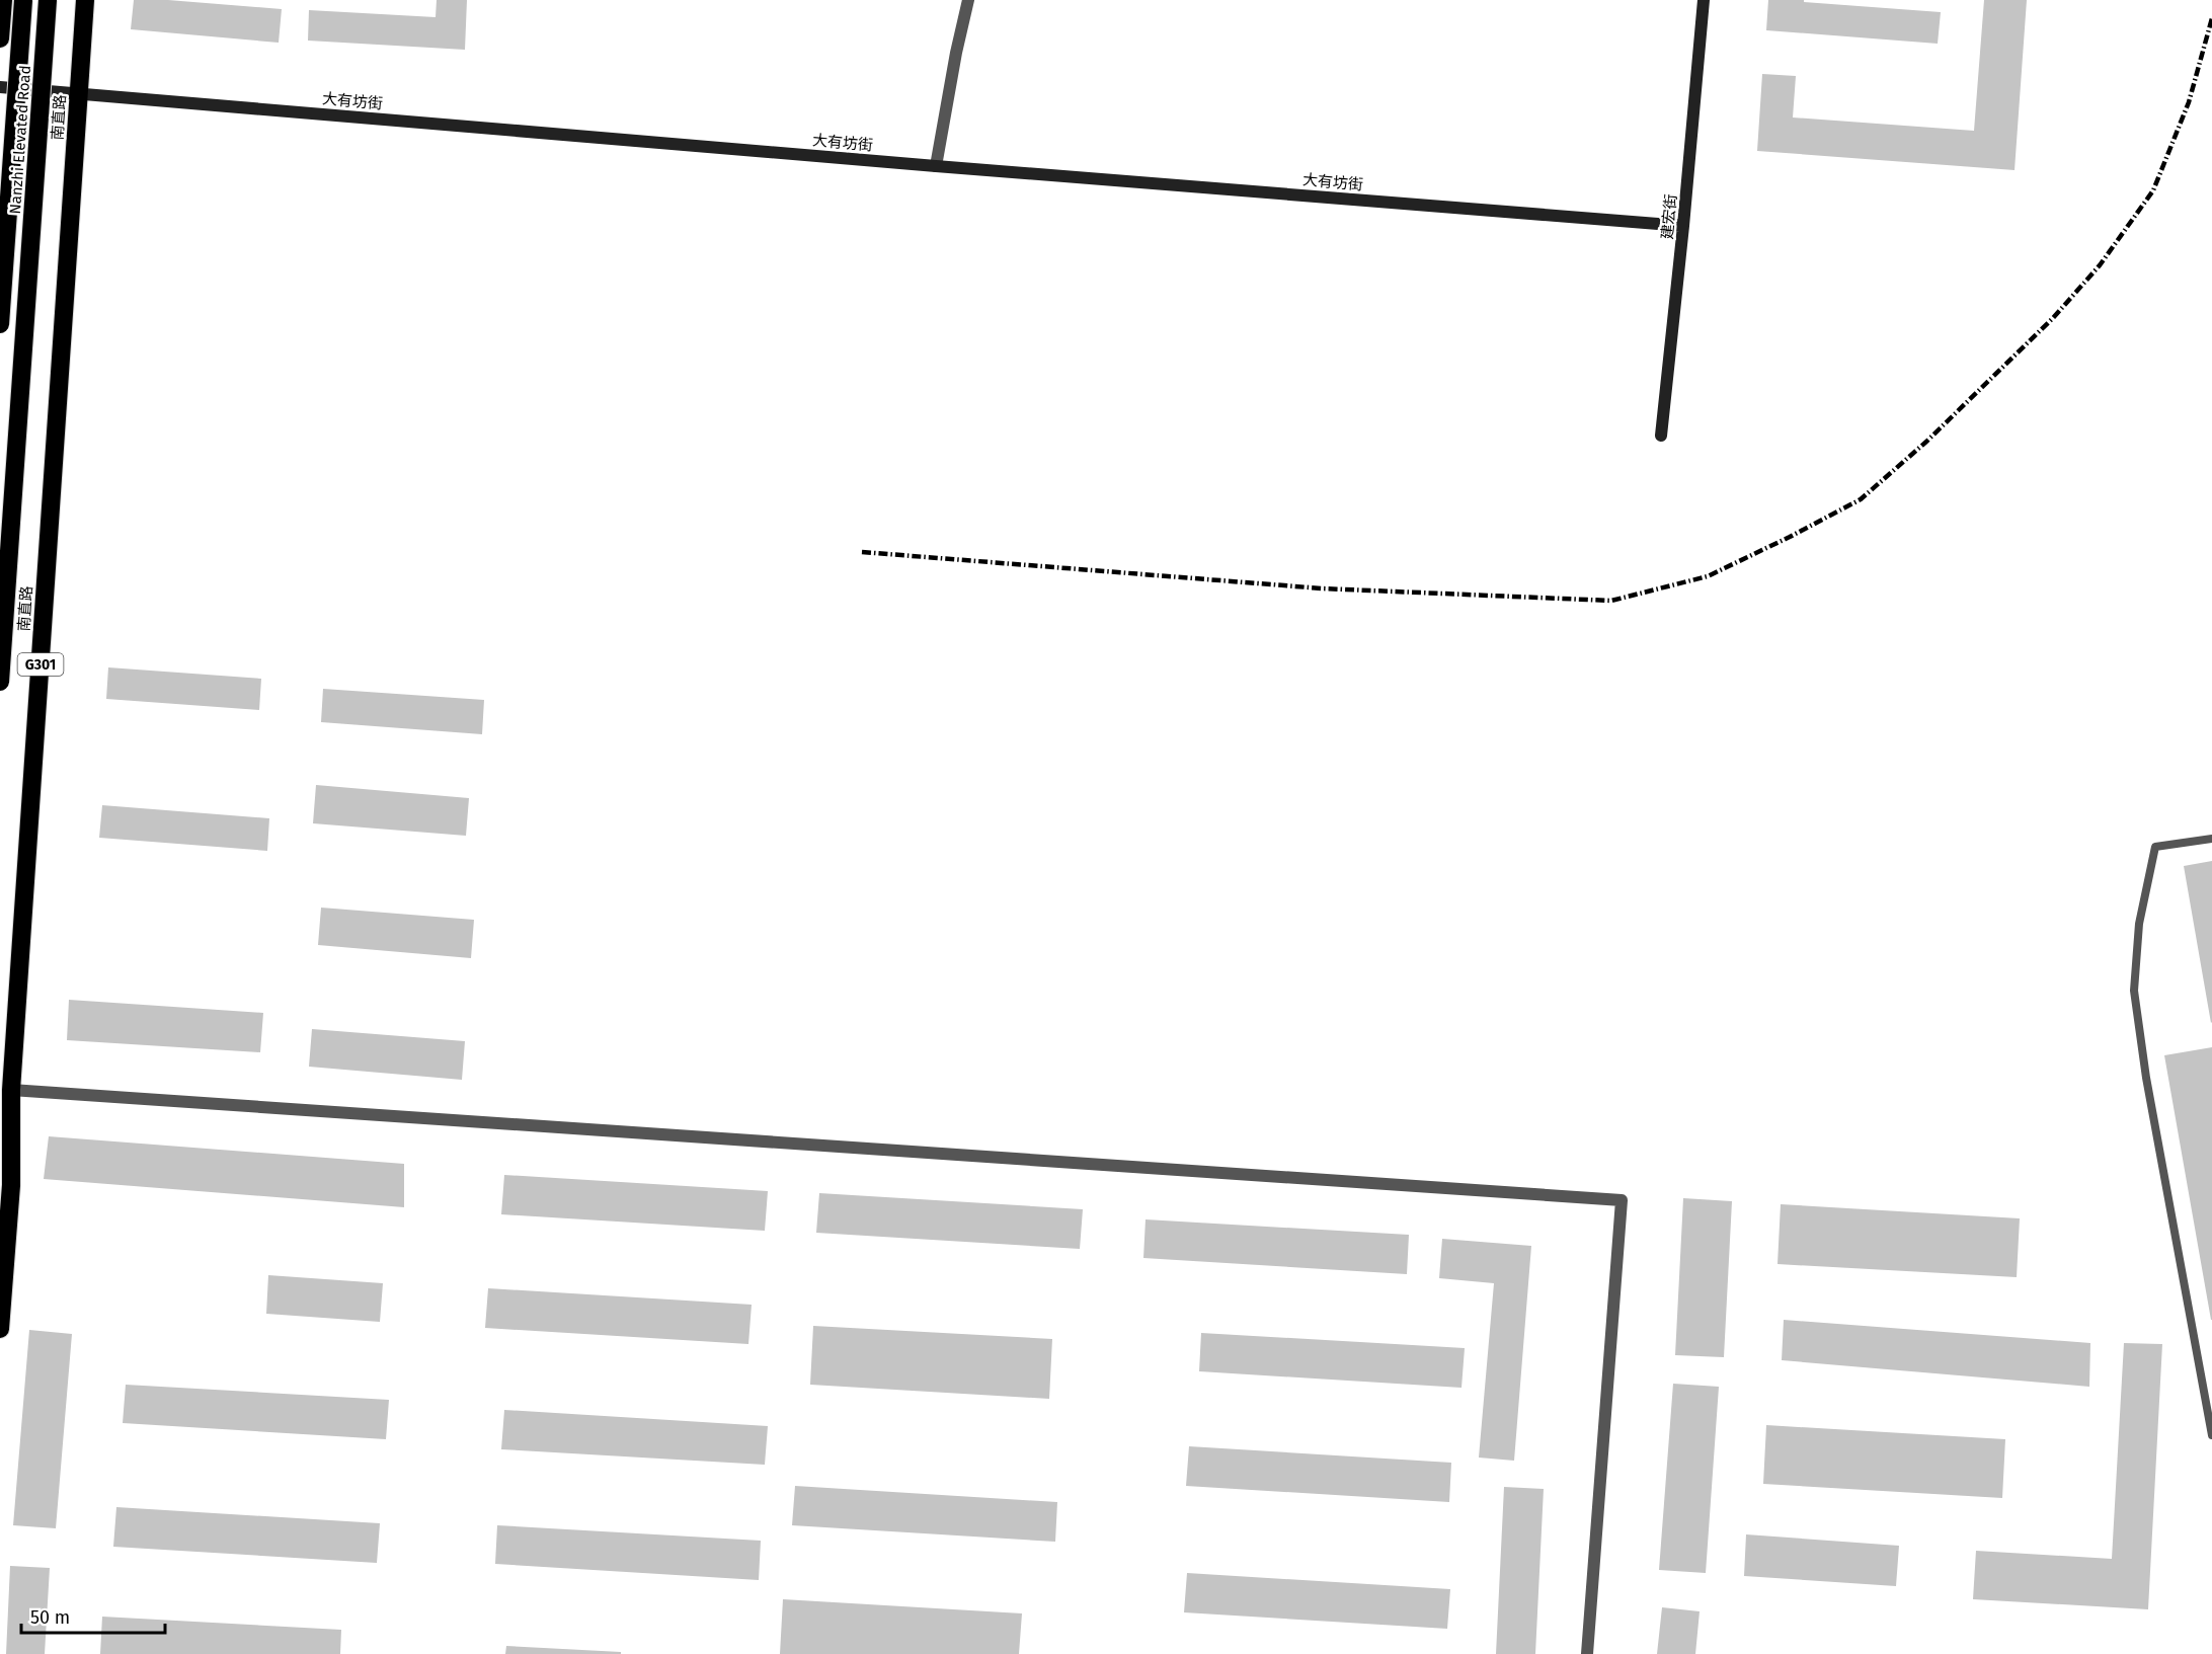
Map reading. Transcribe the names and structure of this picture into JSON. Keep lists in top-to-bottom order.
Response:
{
  "streets": {
    "highway": ["南直路", "Nanzhi Elevated Road", "G301"],
    "main road": ["大有坊街", "建宏街"]
  },
  "crossings": [
    ["大有坊街", "南直路"],
    ["大有坊街", "建宏街"]
  ],
  "scale_bar": "50 m"
}
